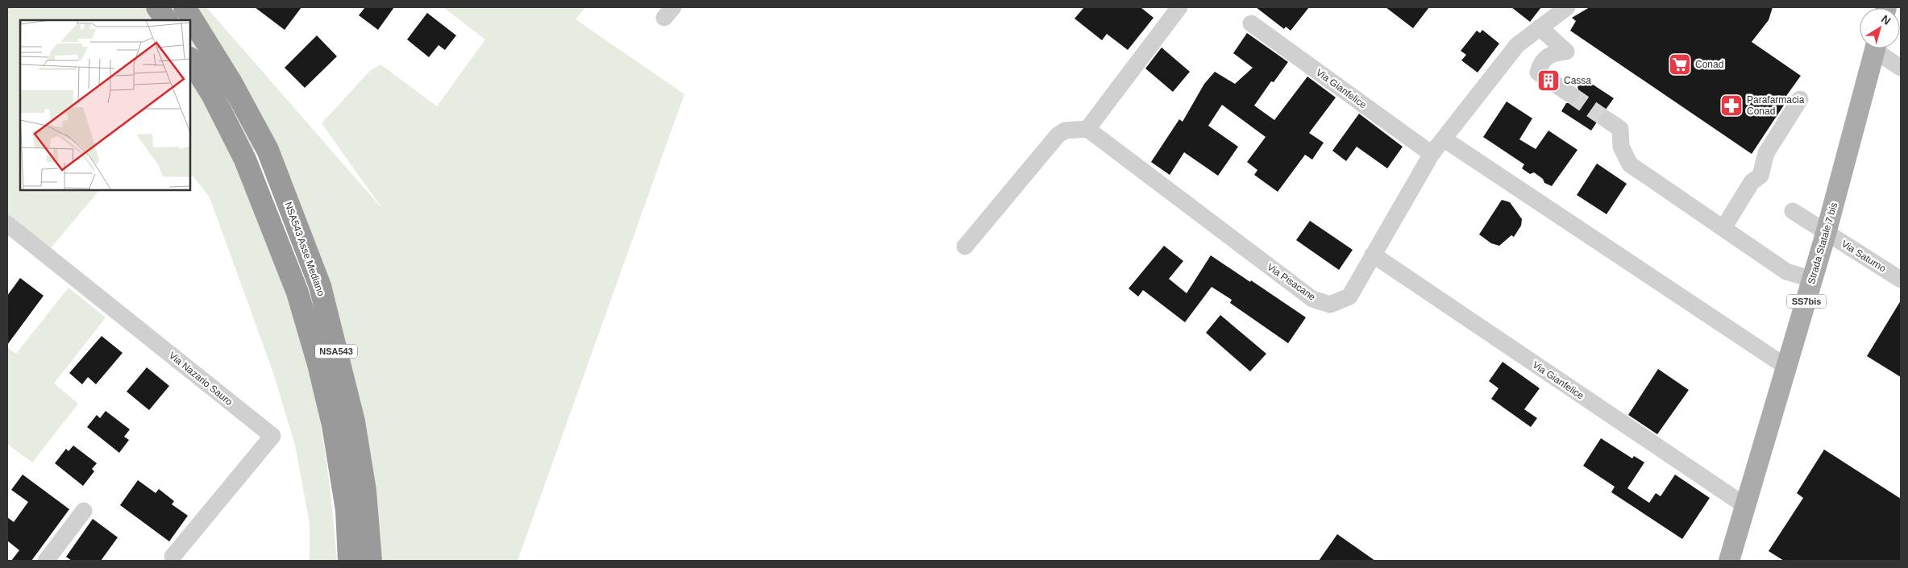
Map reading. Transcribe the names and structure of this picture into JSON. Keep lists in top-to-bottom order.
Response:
{
  "streets": {
    "highway": ["NSA543 Asse Mediano", "NSA543"],
    "main road": ["Strada Statale 7 bis", "SS7bis"],
    "street": [
      "Via Gianfelice",
      "Via Saturno",
      "Via Pisacane",
      "Via Nazario Sauro"
    ]
  },
  "crossings": [
    ["Via Gianfelice", "Strada Statale 7 bis"],
    ["Via Gianfelice", "Via Pisacane"],
    ["Strada Statale 7 bis", "Via Saturno"]
  ],
  "places": {
    "supermarket": ["Conad"],
    "building": ["Cassa"],
    "pharmacy": ["Parafarmacia Conad"]
  },
  "north": "top right"
}
